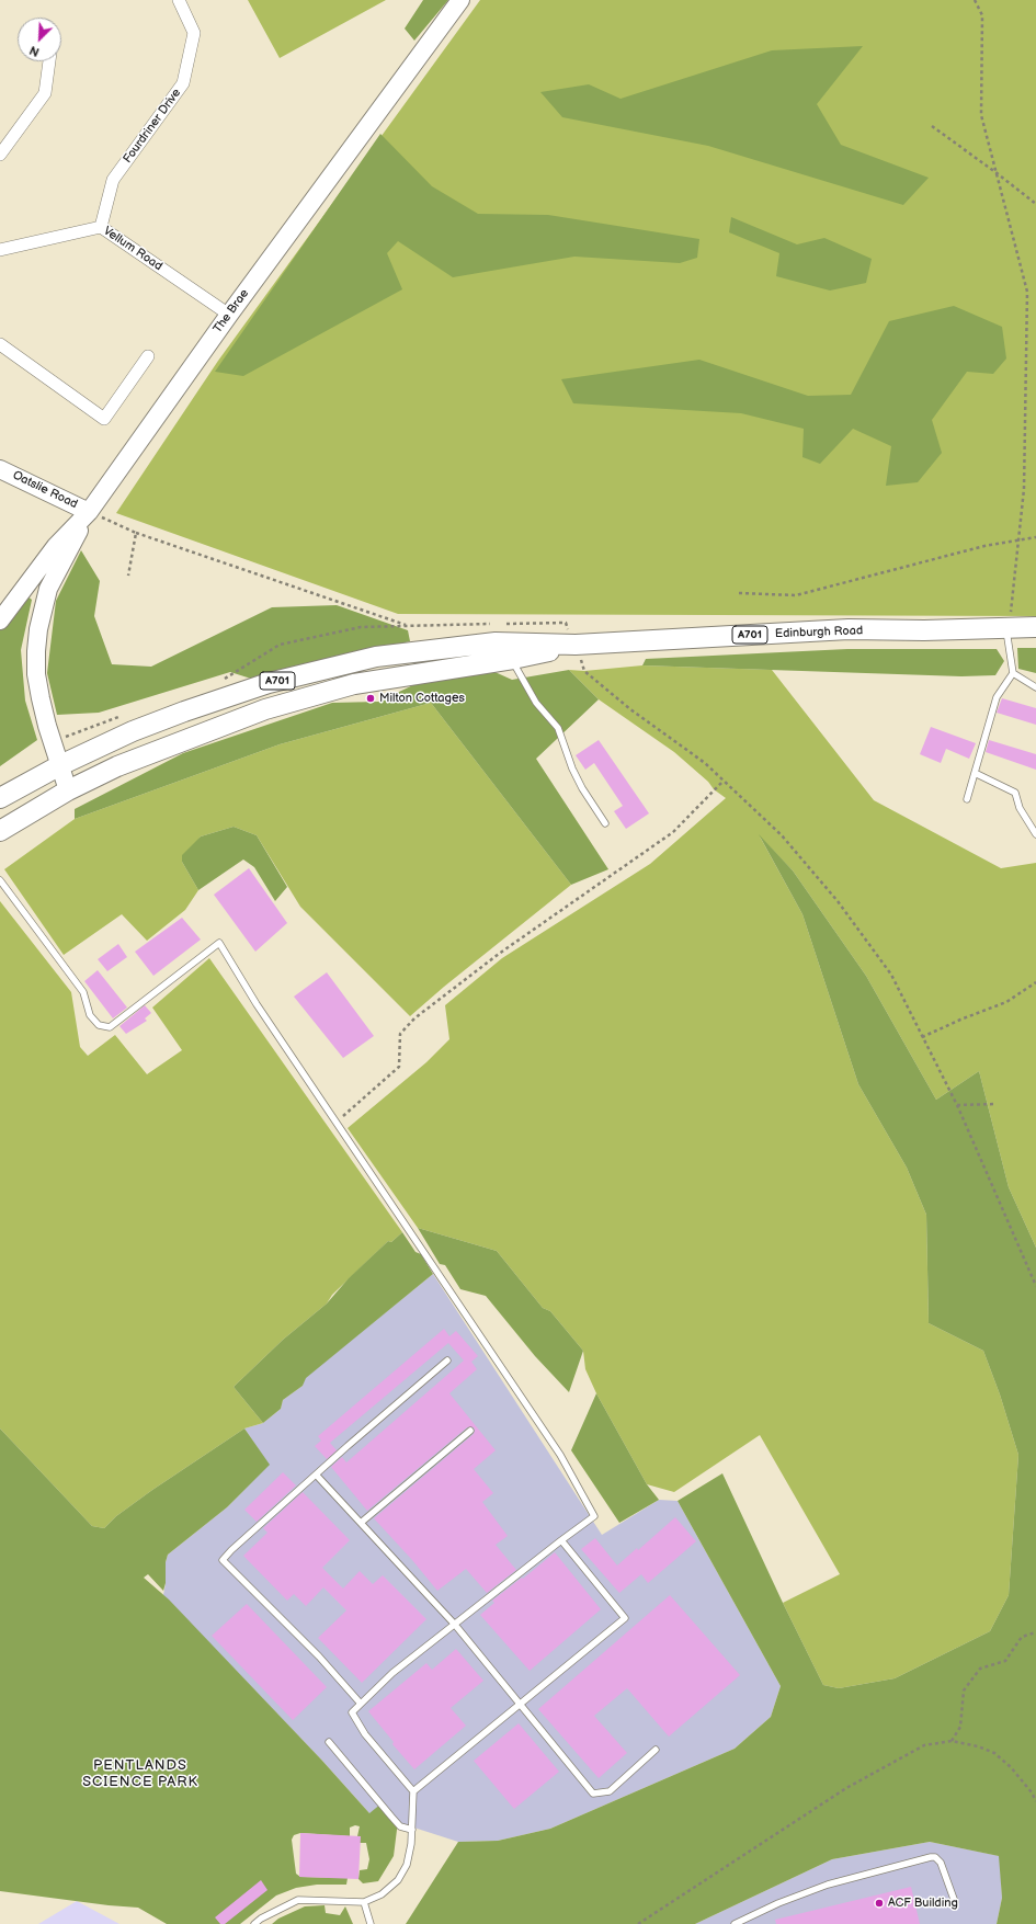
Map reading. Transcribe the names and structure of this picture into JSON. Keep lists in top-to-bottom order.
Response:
{
  "streets": {
    "main road": [
      "The Brae",
      "Oatslie Road",
      "Edinburgh Road",
      "A701"
    ],
    "street": ["Fourdriner Drive", "Vellum Road"]
  },
  "crossings": [
    ["Fourdriner Drive", "Vellum Road"],
    ["Vellum Road", "The Brae"],
    ["The Brae", "Oatslie Road"],
    ["Edinburgh Road", "A701"]
  ],
  "districts": ["PENTLANDS SCIENCE PARK"],
  "places": ["Milton Cottages", "ACF Building"],
  "north": "bottom left"
}
